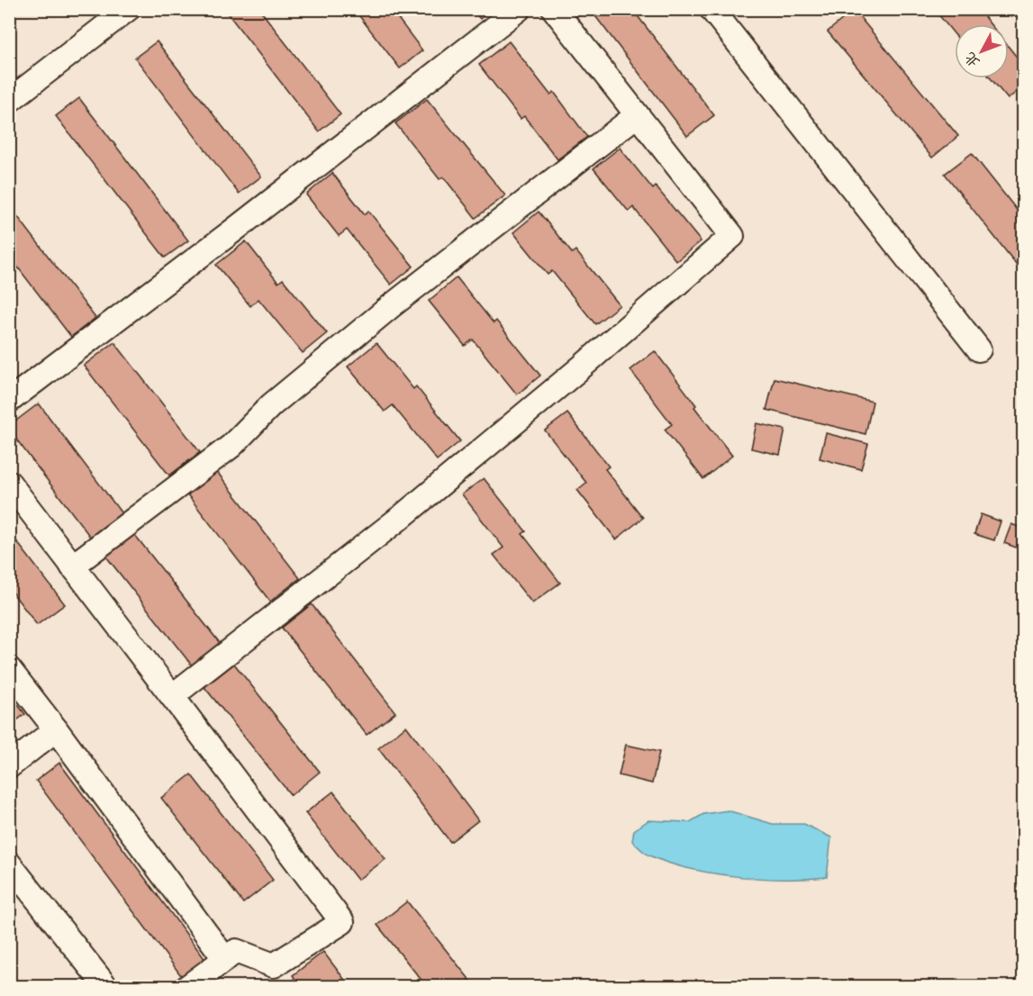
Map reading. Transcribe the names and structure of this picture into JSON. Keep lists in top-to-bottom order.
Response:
{
  "north": "bottom left"
}
